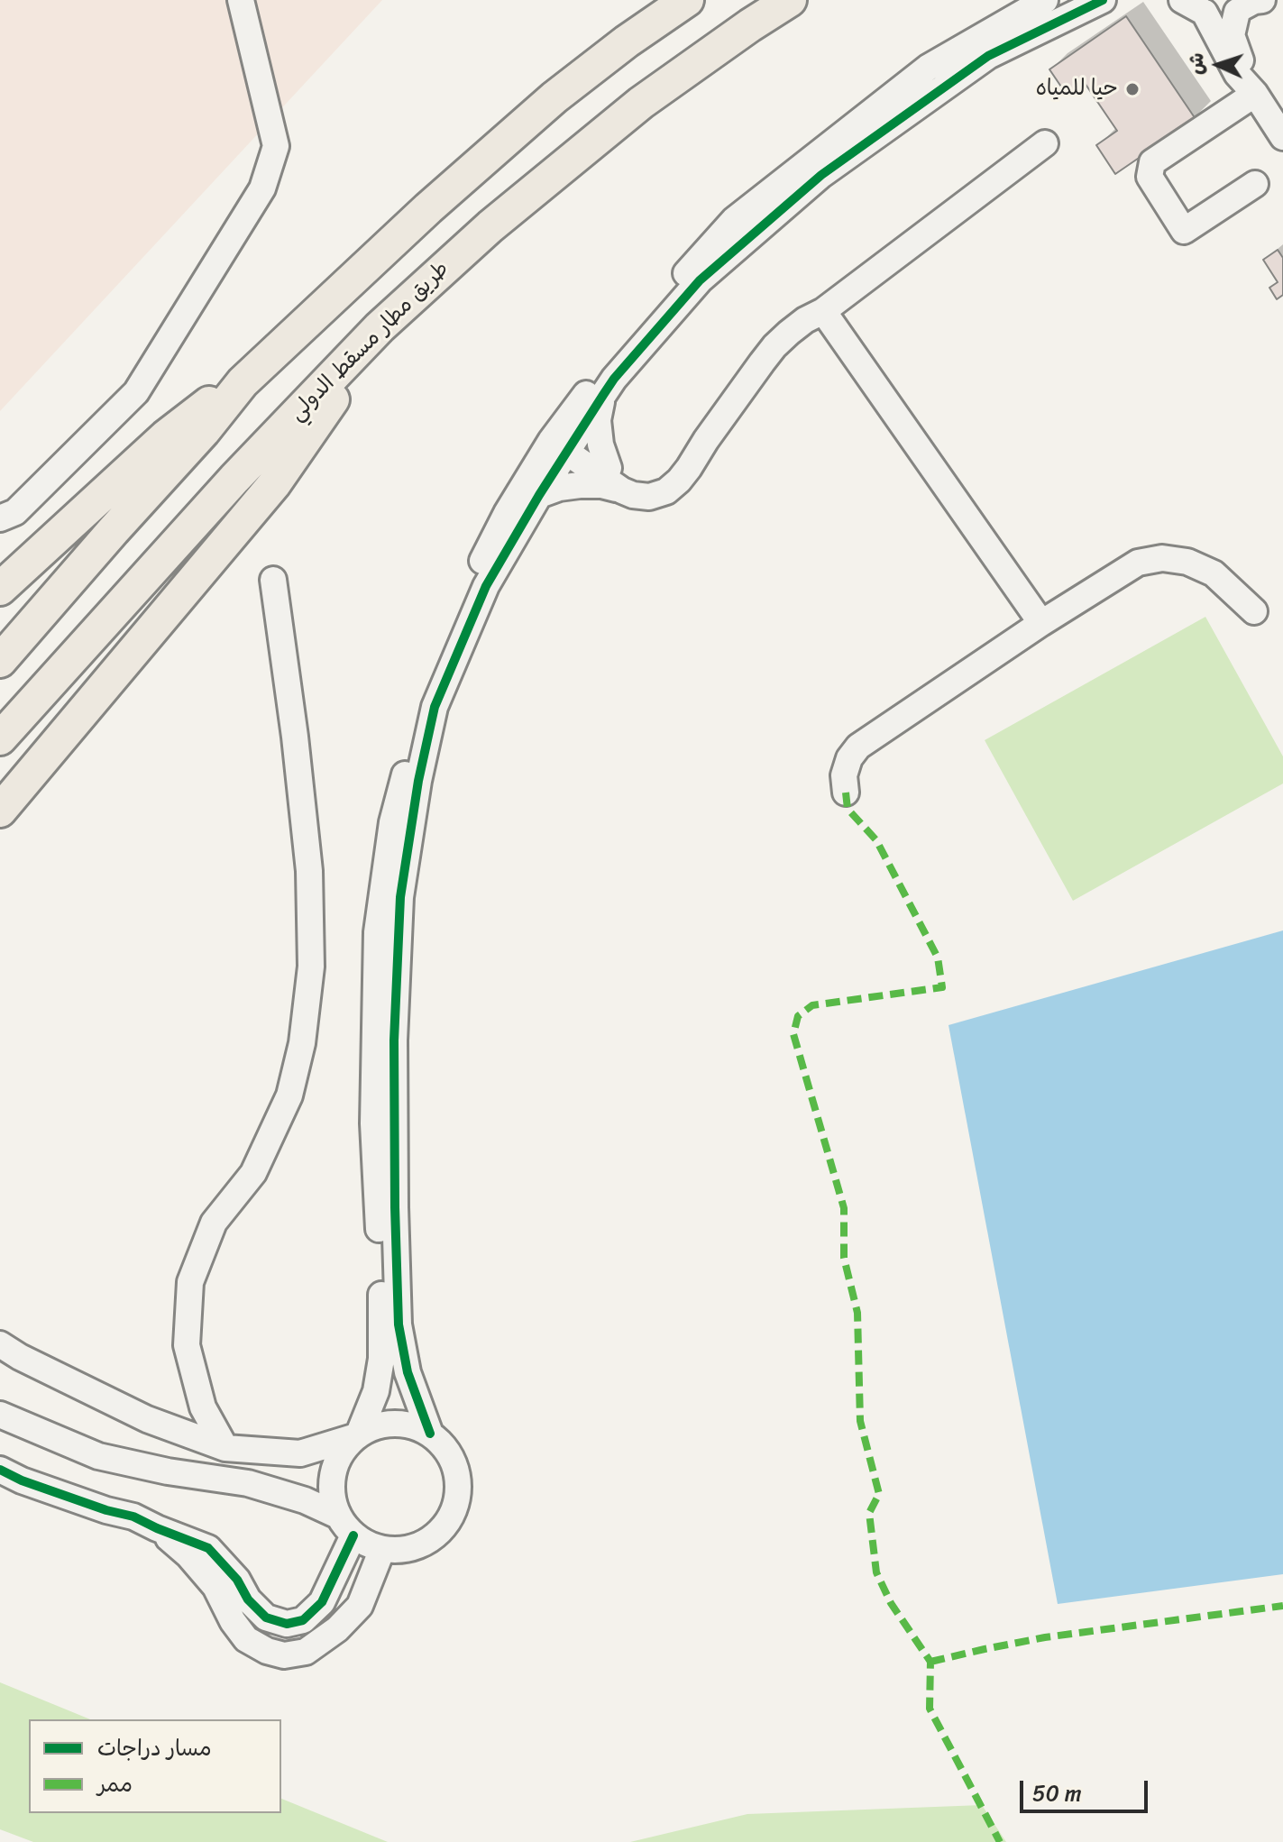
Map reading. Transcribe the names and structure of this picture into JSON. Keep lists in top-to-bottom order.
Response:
{
  "streets": {
    "main road": ["طريق مطار مسقط الدولي"]
  },
  "places": ["حيا للمياه"],
  "legend": ["مسار دراجات", "ممر"],
  "scale_bar": "50 m",
  "north": "left"
}
